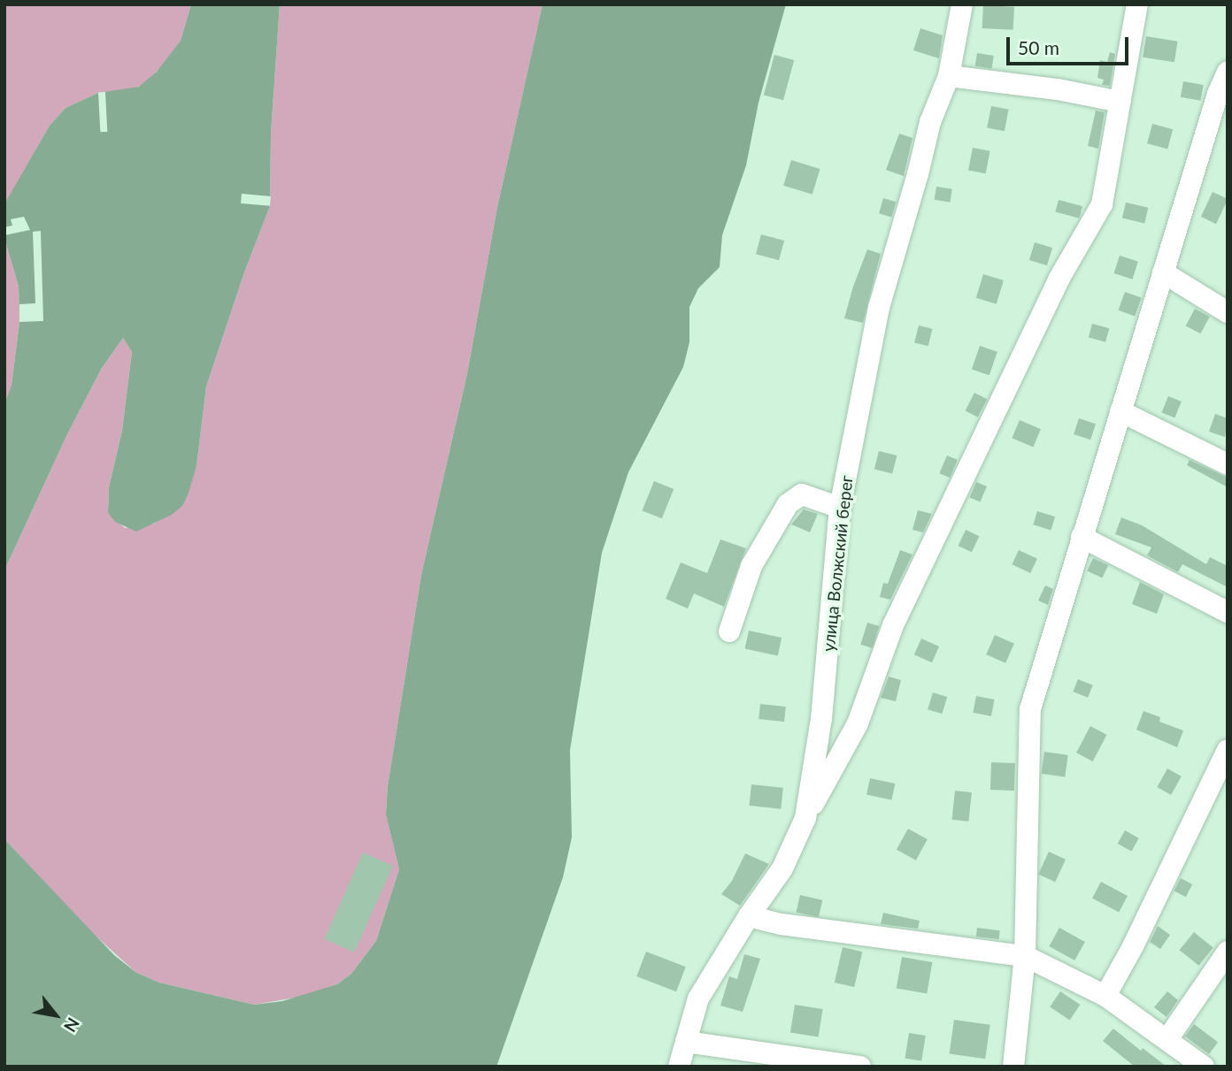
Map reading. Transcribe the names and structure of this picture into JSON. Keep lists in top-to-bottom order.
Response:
{
  "streets": {
    "street": ["улица Волжский берег"]
  },
  "scale_bar": "50 m",
  "north": "bottom right"
}
